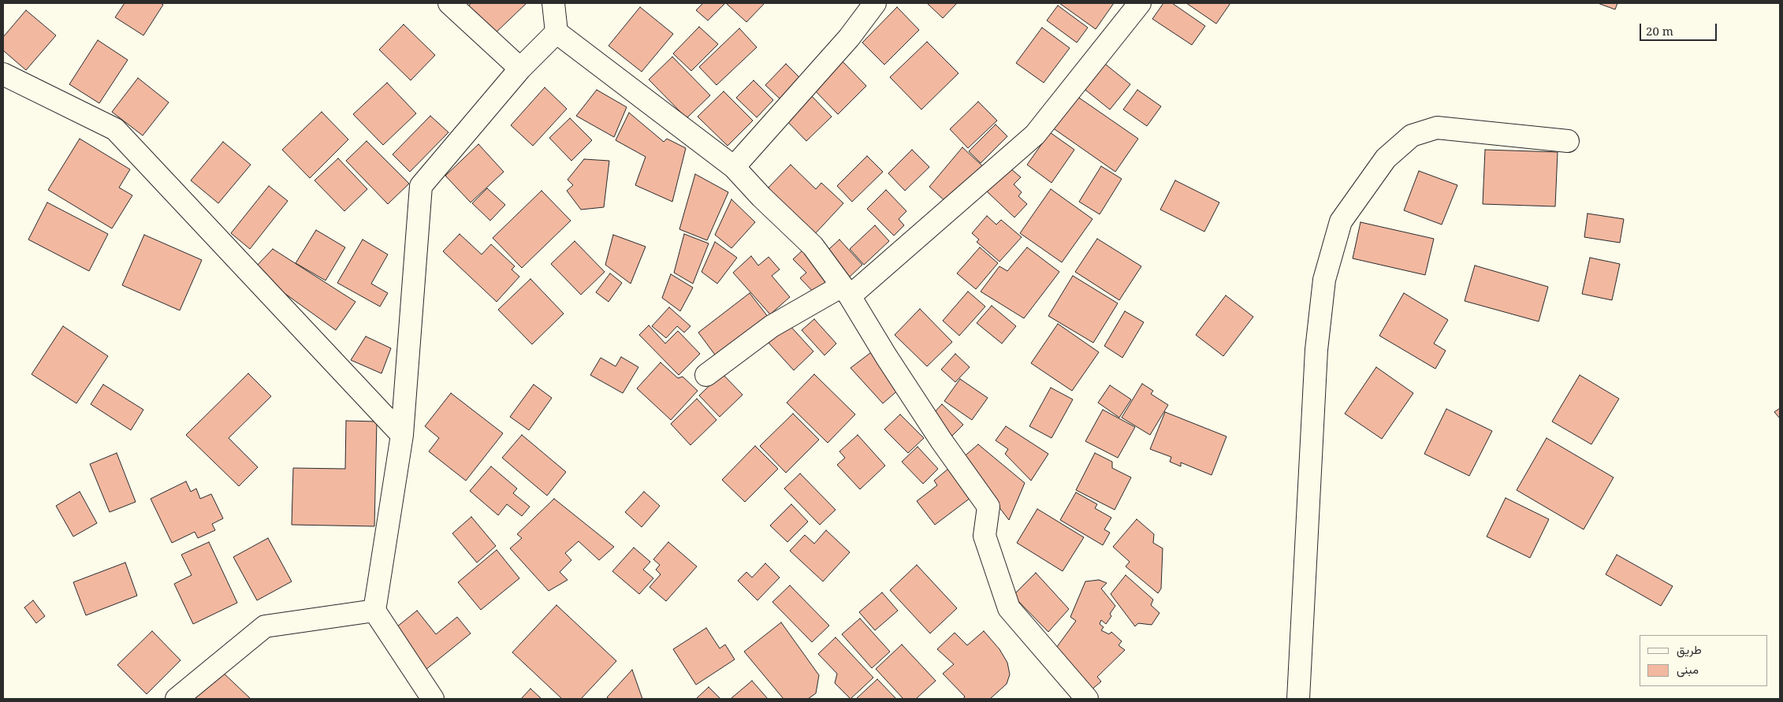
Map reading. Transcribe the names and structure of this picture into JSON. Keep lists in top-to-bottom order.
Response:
{
  "legend": ["طريق", "مبنى"],
  "scale_bar": "20 m"
}
